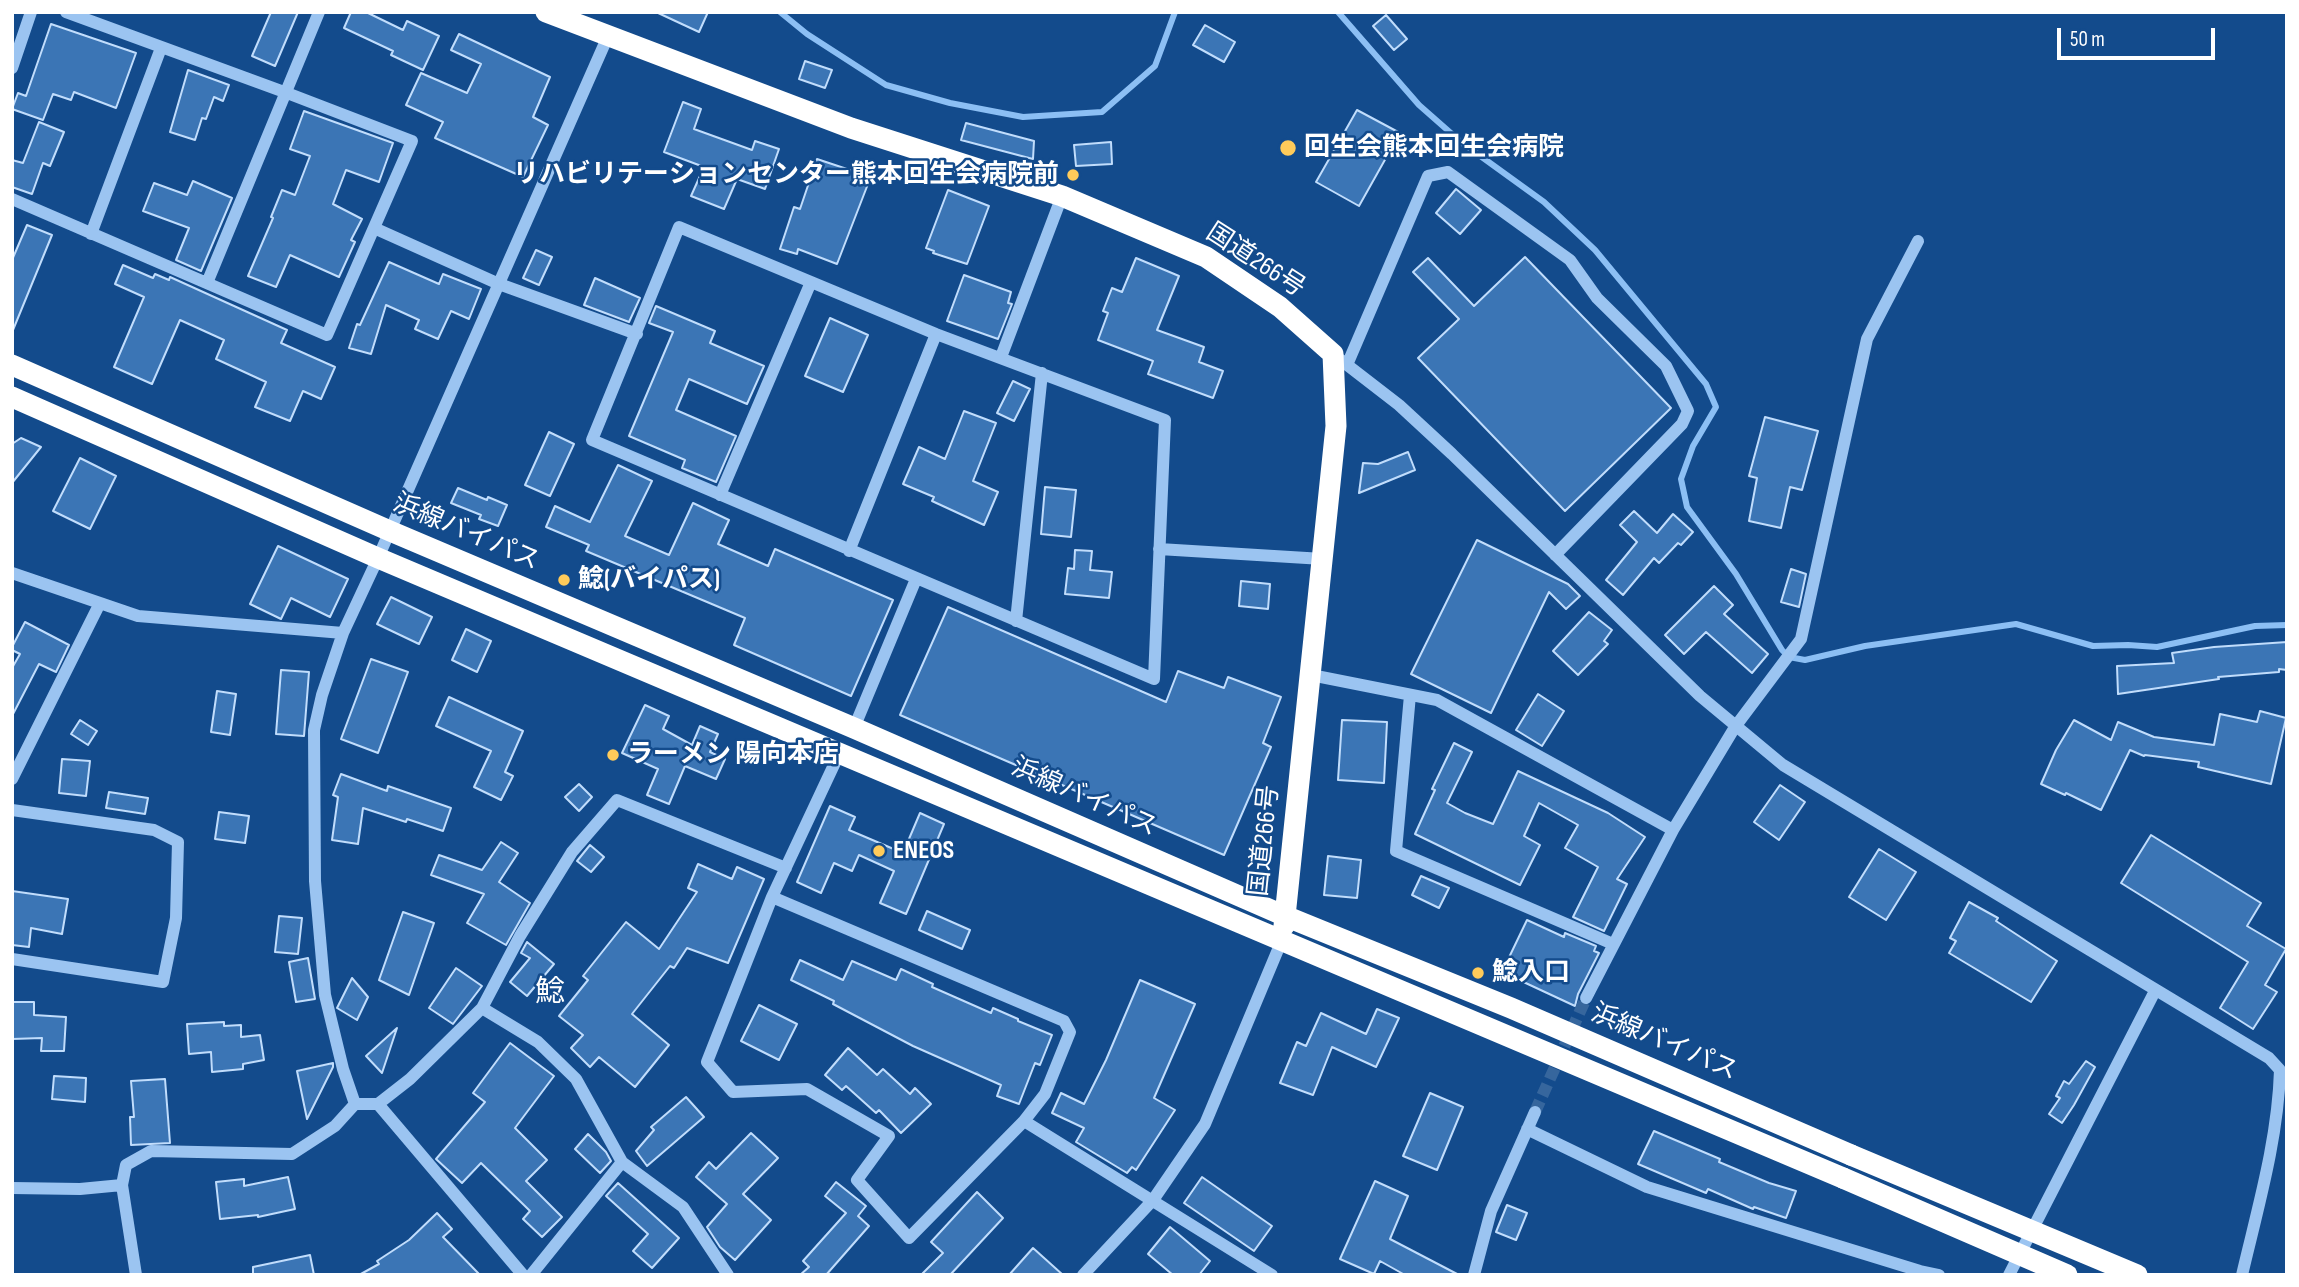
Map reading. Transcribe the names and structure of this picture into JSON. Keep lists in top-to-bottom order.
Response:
{
  "streets": {
    "highway": ["国道266号", "浜線バイパス"]
  },
  "crossings": [
    ["国道266号", "浜線バイパス"]
  ],
  "districts": ["鯰"],
  "places": [
    "回生会熊本回生会病院",
    "リハビリテーションセンター熊本回生会病院前",
    "鯰(バイパス)",
    "ラーメン 陽向本店",
    "ENEOS",
    "鯰入口"
  ],
  "scale_bar": "50 m"
}
